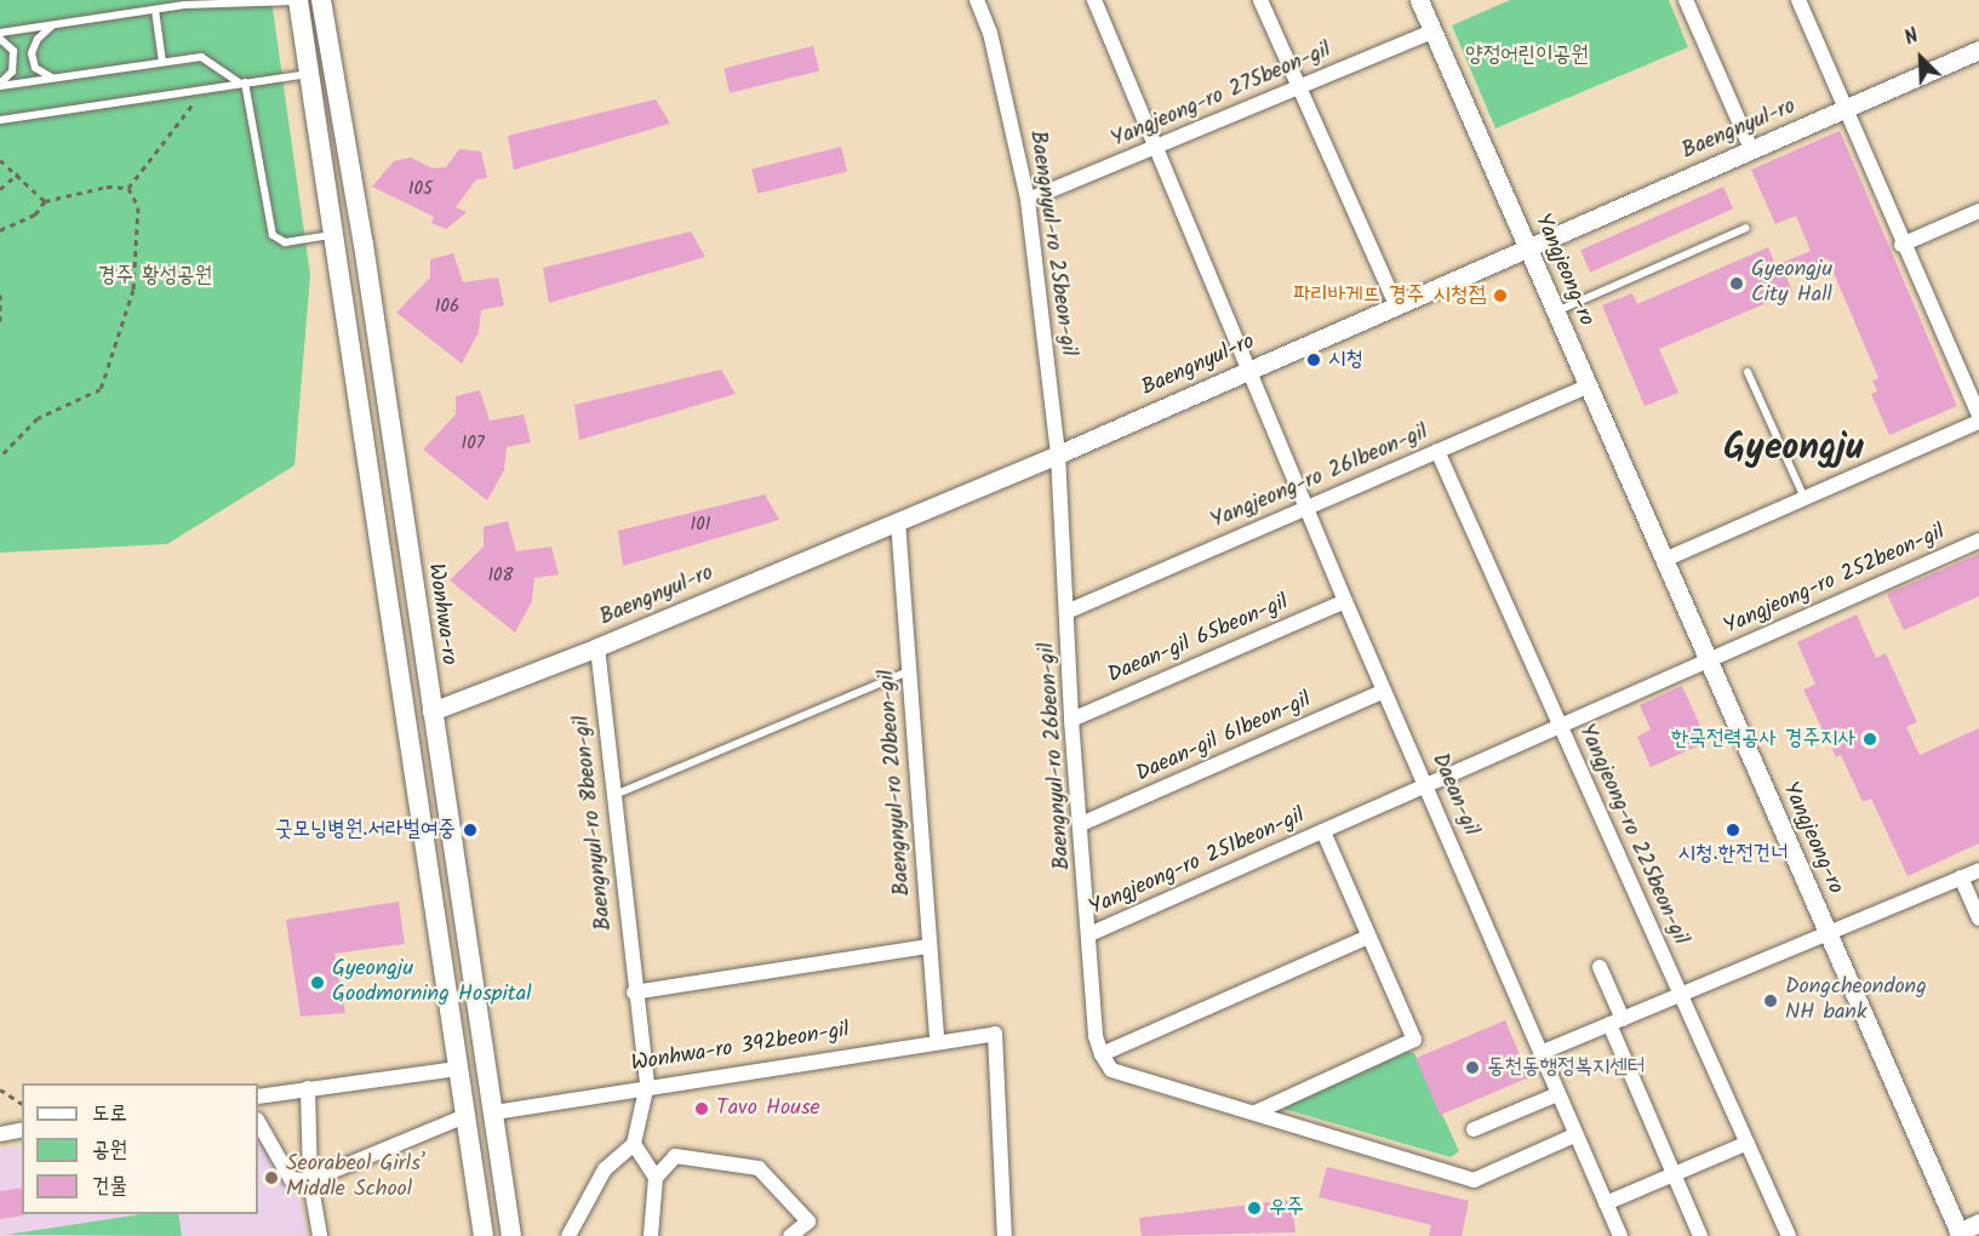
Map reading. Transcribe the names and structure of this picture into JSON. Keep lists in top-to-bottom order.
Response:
{
  "streets": {
    "main road": ["Wonhwa-ro"],
    "street": [
      "Yangjeong-ro 275beon-gil",
      "Baengnyul-ro",
      "Baengnyul-ro 25beon-gil",
      "Yangjeong-ro",
      "Yangjeong-ro 261beon-gil",
      "Yangjeong-ro 252beon-gil",
      "Daean-gil 65beon-gil",
      "Daean-gil 61beon-gil",
      "Baengnyul-ro 26beon-gil",
      "Baengnyul-ro 20beon-gil",
      "Daean-gil",
      "Baengnyul-ro 8beon-gil",
      "Yangjeong-ro 225beon-gil",
      "Yangjeong-ro 251beon-gil",
      "Wonhwa-ro 392beon-gil"
    ]
  },
  "crossings": [
    ["Yangjeong-ro 275beon-gil", "Baengnyul-ro 25beon-gil"],
    ["Yangjeong-ro 275beon-gil", "Yangjeong-ro"],
    ["Yangjeong-ro 275beon-gil", "Daean-gil"],
    ["Baengnyul-ro", "Baengnyul-ro 25beon-gil"],
    ["Baengnyul-ro", "Yangjeong-ro"],
    ["Baengnyul-ro", "Wonhwa-ro"],
    ["Baengnyul-ro", "Baengnyul-ro 26beon-gil"],
    ["Baengnyul-ro", "Baengnyul-ro 20beon-gil"],
    ["Baengnyul-ro", "Daean-gil"],
    ["Baengnyul-ro", "Baengnyul-ro 8beon-gil"],
    ["Baengnyul-ro 25beon-gil", "Baengnyul-ro 26beon-gil"],
    ["Yangjeong-ro", "Yangjeong-ro 261beon-gil"],
    ["Yangjeong-ro", "Yangjeong-ro 252beon-gil"],
    ["Yangjeong-ro", "Yangjeong-ro 251beon-gil"],
    ["Yangjeong-ro 261beon-gil", "Baengnyul-ro 26beon-gil"],
    ["Yangjeong-ro 261beon-gil", "Daean-gil"],
    ["Yangjeong-ro 261beon-gil", "Yangjeong-ro 225beon-gil"],
    ["Yangjeong-ro 252beon-gil", "Yangjeong-ro 251beon-gil"],
    ["Wonhwa-ro", "Wonhwa-ro 392beon-gil"],
    ["Daean-gil 65beon-gil", "Baengnyul-ro 26beon-gil"],
    ["Daean-gil 65beon-gil", "Daean-gil"],
    ["Daean-gil 61beon-gil", "Baengnyul-ro 26beon-gil"],
    ["Daean-gil 61beon-gil", "Daean-gil"],
    ["Baengnyul-ro 26beon-gil", "Yangjeong-ro 251beon-gil"],
    ["Baengnyul-ro 20beon-gil", "Wonhwa-ro 392beon-gil"],
    ["Daean-gil", "Yangjeong-ro 251beon-gil"],
    ["Baengnyul-ro 8beon-gil", "Wonhwa-ro 392beon-gil"],
    ["Yangjeong-ro 225beon-gil", "Yangjeong-ro 251beon-gil"]
  ],
  "districts": ["Gyeongju"],
  "parks": ["양정어린이공원", "경주 황성공원"],
  "places": [
    "Gyeongju City Hall",
    "파리바게뜨 경주 시청점",
    "시청",
    "한국전력공사 경주지사",
    "굿모닝병원.서라벌여중",
    "시청.한전건너",
    "Gyeongju Goodmorning Hospital",
    "Dongcheondong NH bank",
    "동천동행정복지센터",
    "Tavo House",
    "Seorabeol Girls’ Middle School",
    "우주"
  ],
  "house_numbers": [
    "105",
    "106",
    "107",
    "101",
    "108"
  ],
  "legend": ["도로", "공원", "건물"],
  "north": "top left"
}
